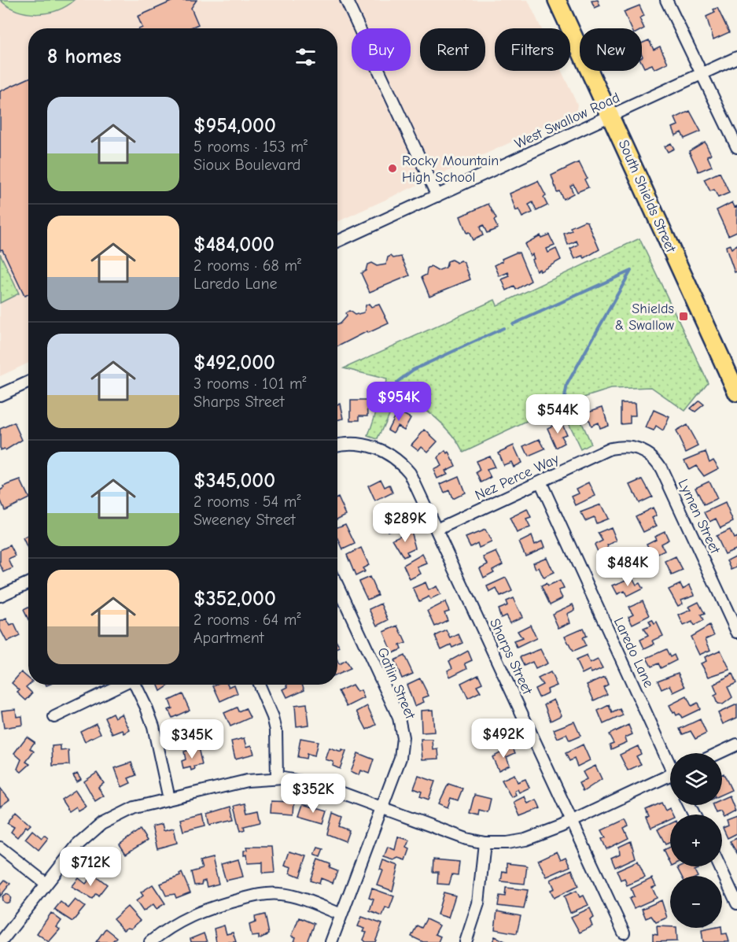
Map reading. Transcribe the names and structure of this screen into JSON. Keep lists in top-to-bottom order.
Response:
{
  "streets": {
    "main road": ["South Shields Street"],
    "street": [
      "West Swallow Road",
      "Nez Perce Way",
      "Lymen Street",
      "Laredo Lane",
      "Sharps Street",
      "Gatlin Street"
    ]
  },
  "crossings": [
    ["West Swallow Road", "South Shields Street"],
    ["Nez Perce Way", "Lymen Street"],
    ["Nez Perce Way", "Laredo Lane"],
    ["Nez Perce Way", "Sharps Street"]
  ],
  "places": {
    "other": ["Rocky Mountain High School"],
    "transit": ["Shields & Swallow"]
  },
  "page": {
    "chip": [
      "Buy",
      "Rent",
      "Filters",
      "New"
    ],
    "heading": "8 homes",
    "list": [
      {
        "name": "$954,000",
        "note": "5 rooms · 153 m² · Sioux Boulevard"
      },
      {
        "name": "$484,000",
        "note": "2 rooms · 68 m² · Laredo Lane"
      },
      {
        "name": "$492,000",
        "note": "3 rooms · 101 m² · Sharps Street"
      },
      {
        "name": "$345,000",
        "note": "2 rooms · 54 m² · Sweeney Street"
      },
      {
        "name": "$352,000",
        "note": "2 rooms · 64 m² · Apartment"
      }
    ],
    "price": [
      "$954K",
      "$544K",
      "$289K",
      "$484K",
      "$492K",
      "$345K",
      "$352K",
      "$712K"
    ],
    "map_buttons": ["+", "−"]
  }
}
